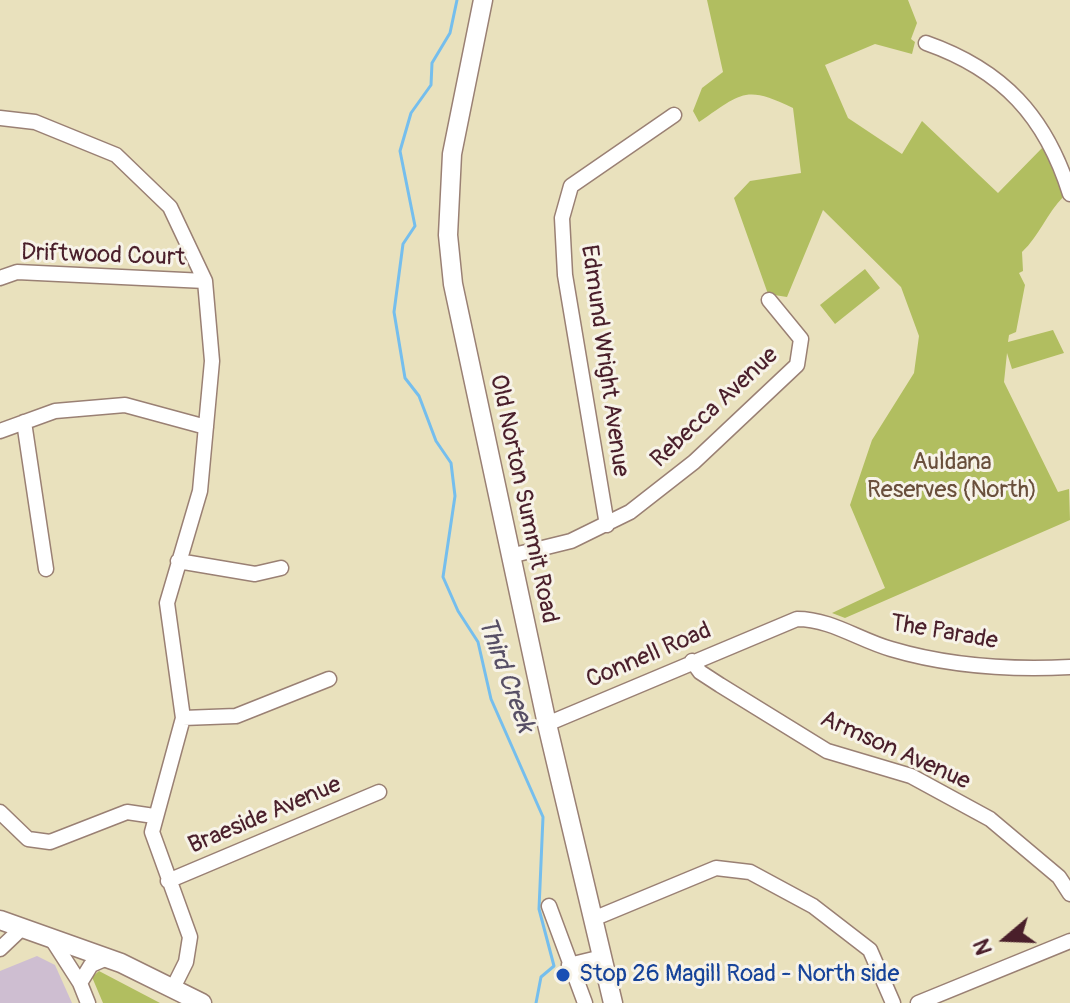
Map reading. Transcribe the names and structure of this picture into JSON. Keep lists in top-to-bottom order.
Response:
{
  "streets": {
    "main road": ["Old Norton Summit Road"],
    "street": [
      "Driftwood Court",
      "Edmund Wright Avenue",
      "Rebecca Avenue",
      "The Parade",
      "Connell Road",
      "Armson Avenue",
      "Braeside Avenue"
    ]
  },
  "crossings": [
    ["Edmund Wright Avenue", "Rebecca Avenue"],
    ["Rebecca Avenue", "Old Norton Summit Road"],
    ["Old Norton Summit Road", "Connell Road"],
    ["The Parade", "Connell Road"],
    ["Connell Road", "Armson Avenue"]
  ],
  "water": ["Third Creek"],
  "parks": ["Auldana Reserves (North)"],
  "places": ["Stop 26 Magill Road - North side"],
  "north": "left"
}
